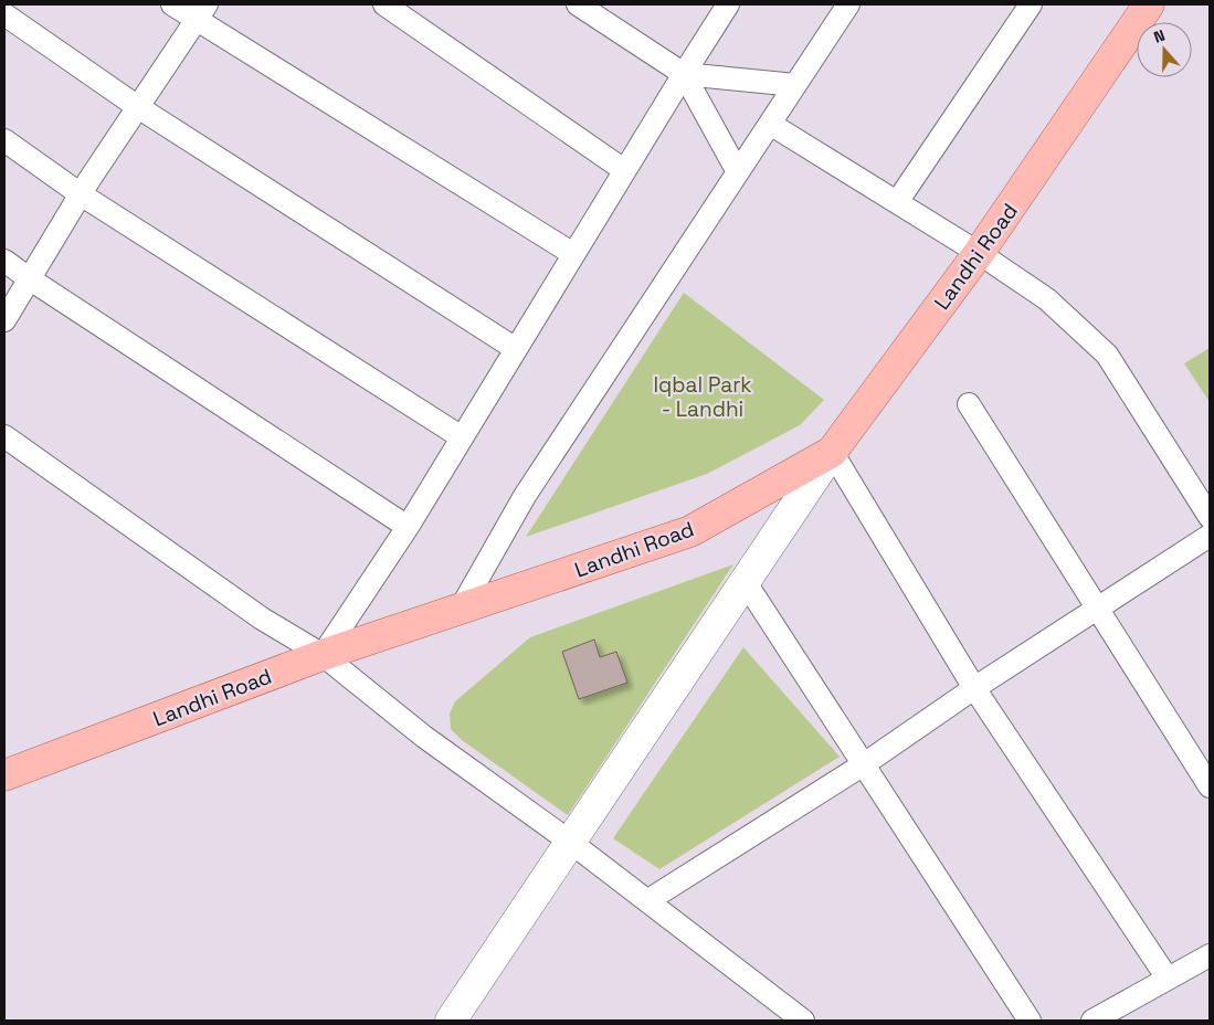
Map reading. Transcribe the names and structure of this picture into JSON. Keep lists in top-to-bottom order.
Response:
{
  "streets": {
    "main road": ["Landhi Road"]
  },
  "parks": ["Iqbal Park - Landhi"],
  "north": "top"
}
